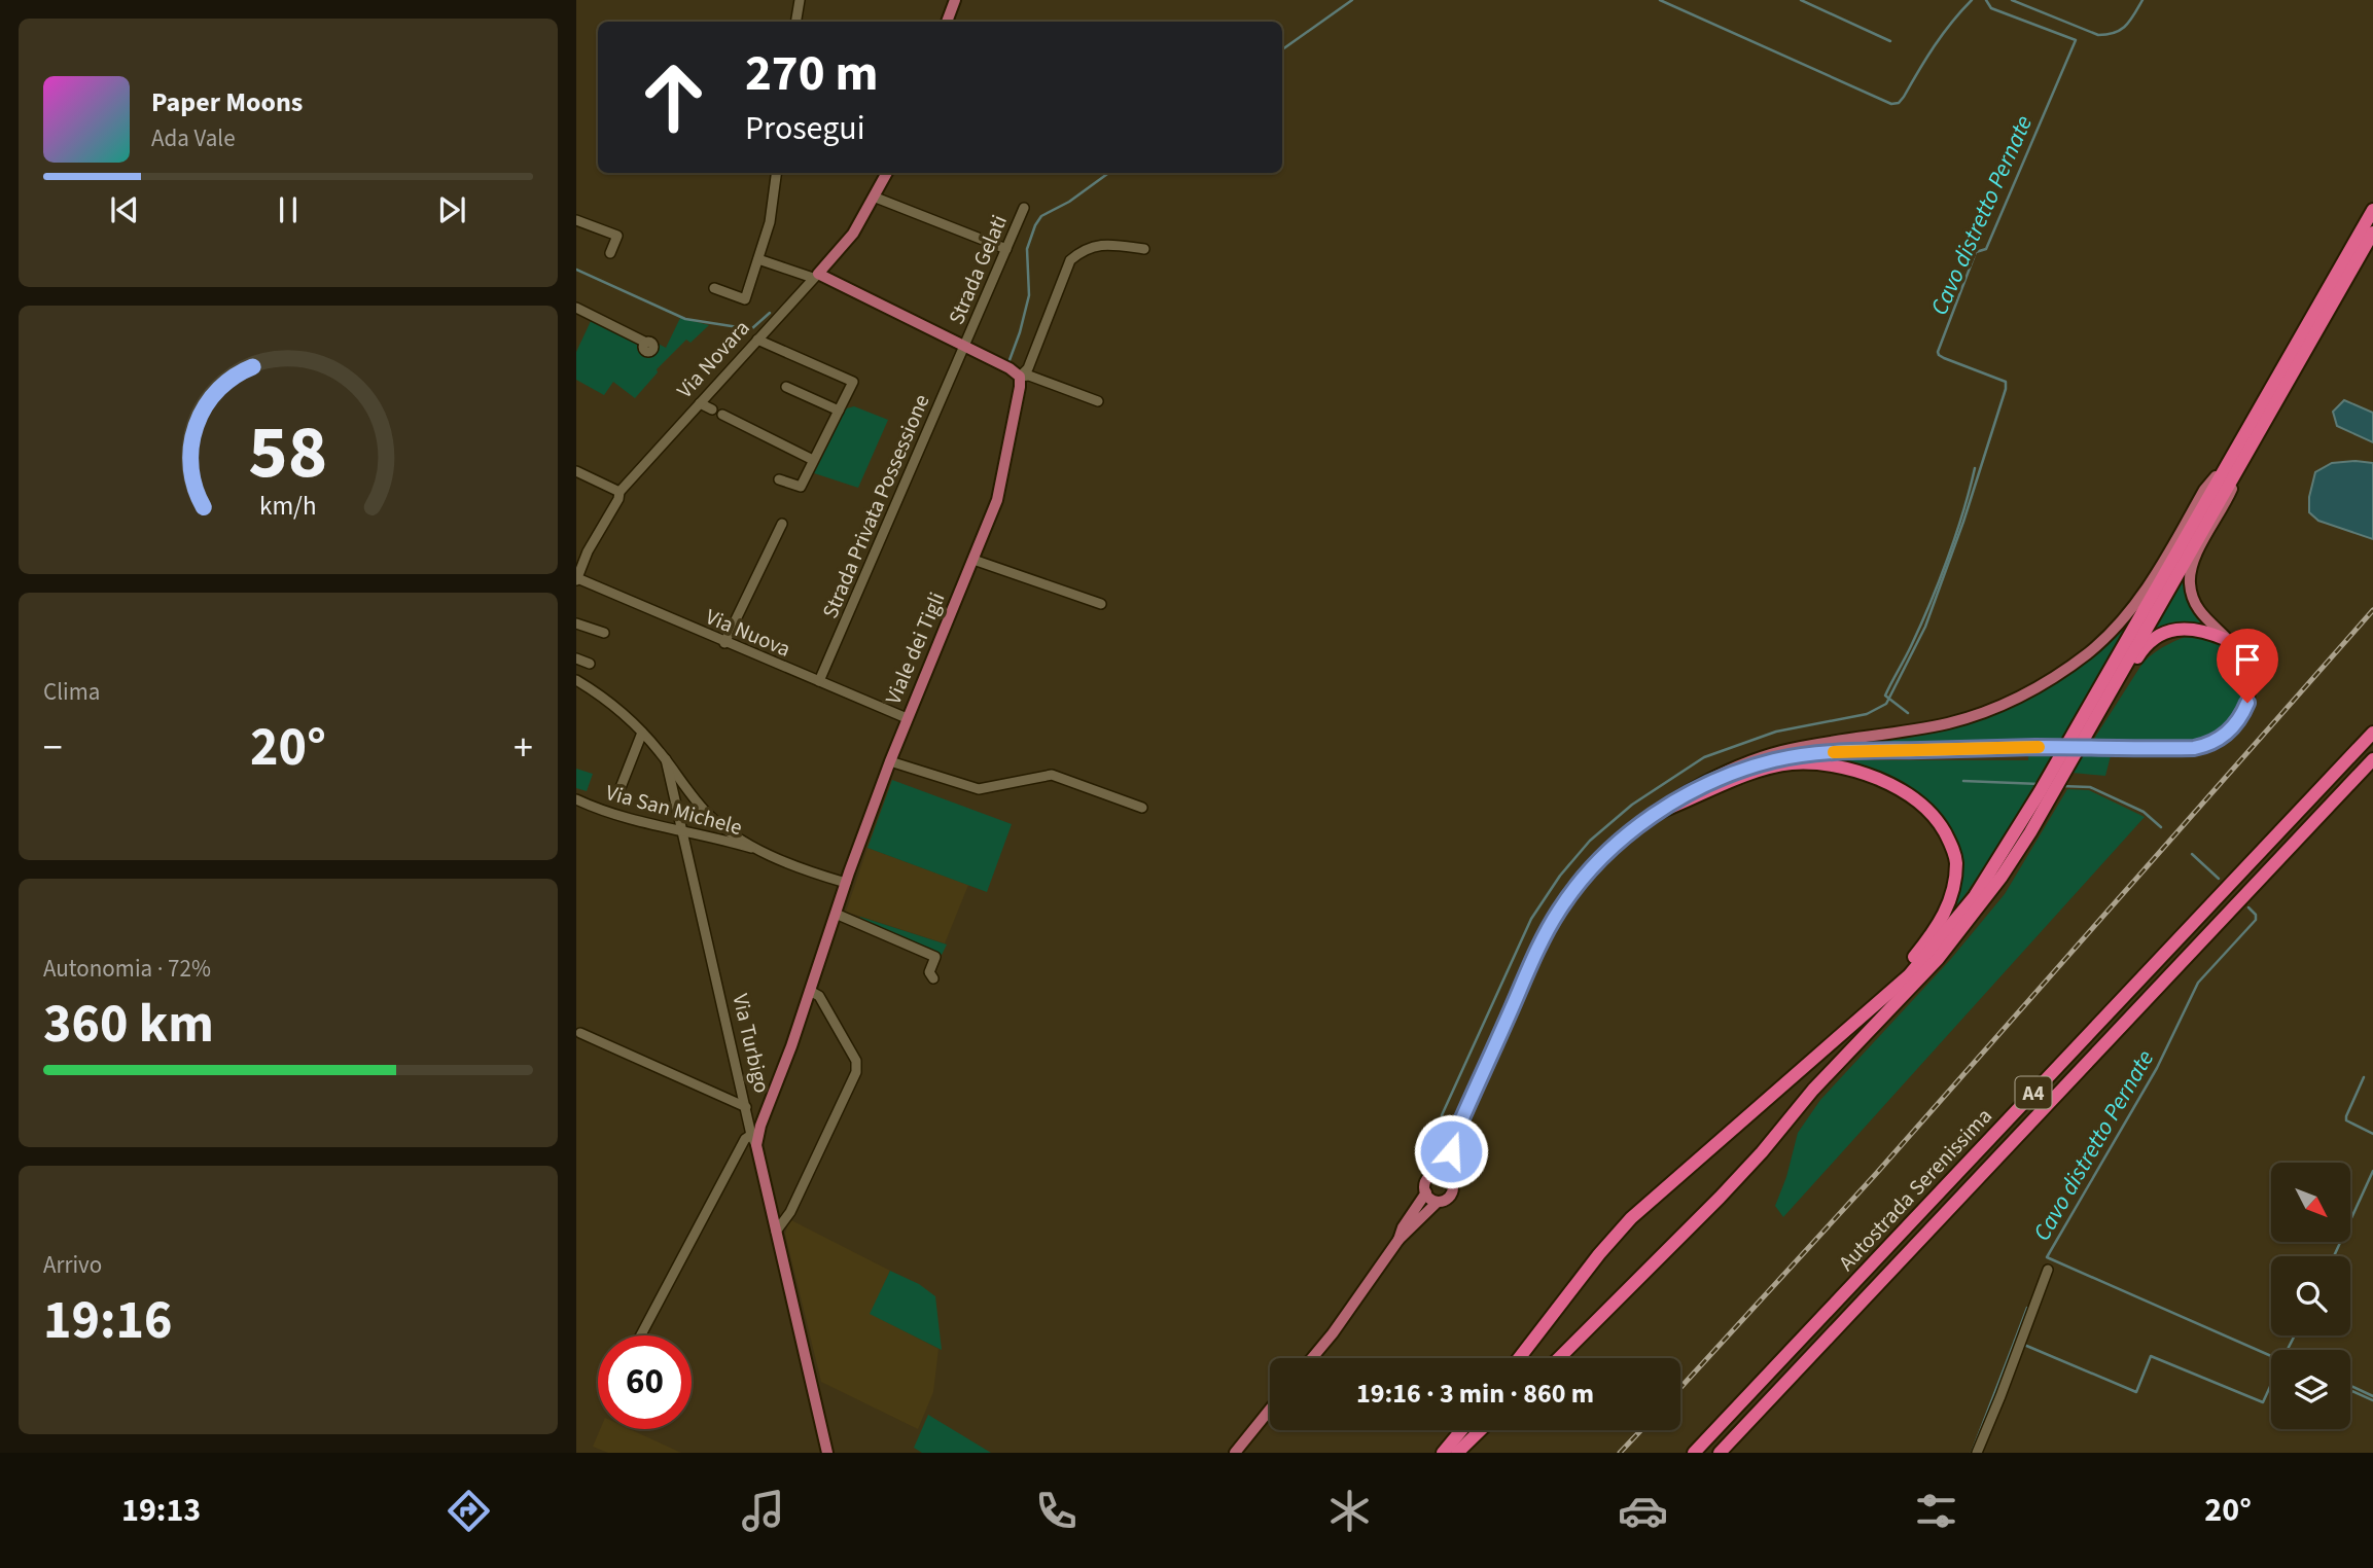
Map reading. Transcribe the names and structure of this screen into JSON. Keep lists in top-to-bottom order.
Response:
{
  "streets": {
    "highway": ["A4", "Autostrada Serenissima"],
    "main road": ["Via Novara", "Viale dei Tigli", "Via Turbigo"],
    "street": [
      "Strada Gelati",
      "Strada Privata Possessione",
      "Via Nuova",
      "Via San Michele"
    ]
  },
  "crossings": [
    ["Strada Gelati", "Strada Privata Possessione"],
    ["Via Novara", "Via Nuova"],
    ["Strada Privata Possessione", "Via Nuova"],
    ["Via Nuova", "Viale dei Tigli"],
    ["Viale dei Tigli", "Via Turbigo"],
    ["Via San Michele", "Via Turbigo"]
  ],
  "water": ["Cavo distretto Pernate"],
  "north": "bottom right",
  "page": {
    "turn": ["270 m", "Prosegui"],
    "song": ["Paper Moons", "Ada Vale"],
    "tile": [
      "Clima",
      ["Autonomia · 72%", "360 km"],
      ["Arrivo", "19:16"]
    ],
    "heat": ["−", "20°", "+"],
    "limit": "60",
    "trip": "19:16 · 3 min · 860 m",
    "tabs": ["19:13", "20°"],
    "gauge": ["58", "km/h"]
  }
}
